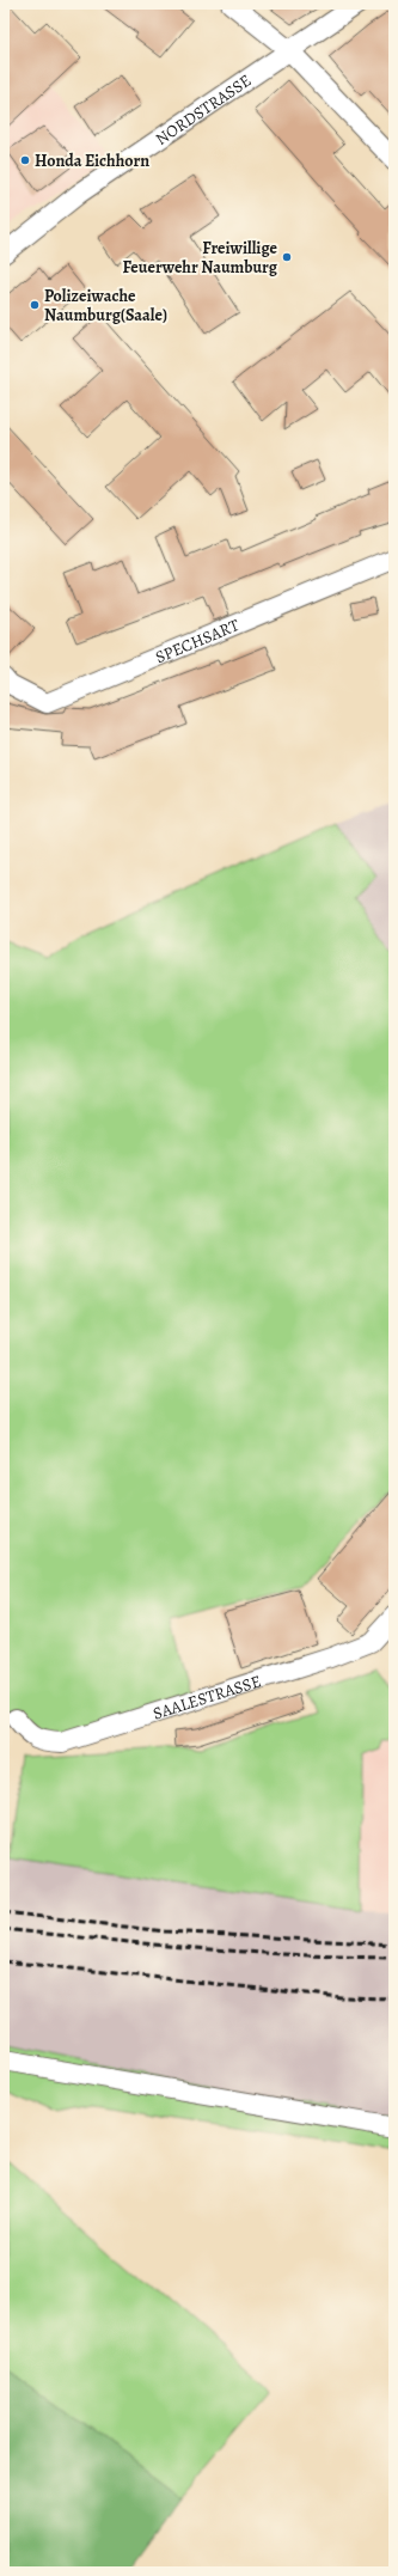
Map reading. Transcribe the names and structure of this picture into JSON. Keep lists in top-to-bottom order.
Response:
{
  "streets": {
    "street": ["NORDSTRASSE", "SPECHSART", "SAALESTRASSE"]
  },
  "places": ["Honda Eichhorn", "Freiwillige Feuerwehr Naumburg", "Polizeiwache Naumburg(Saale)"]
}
